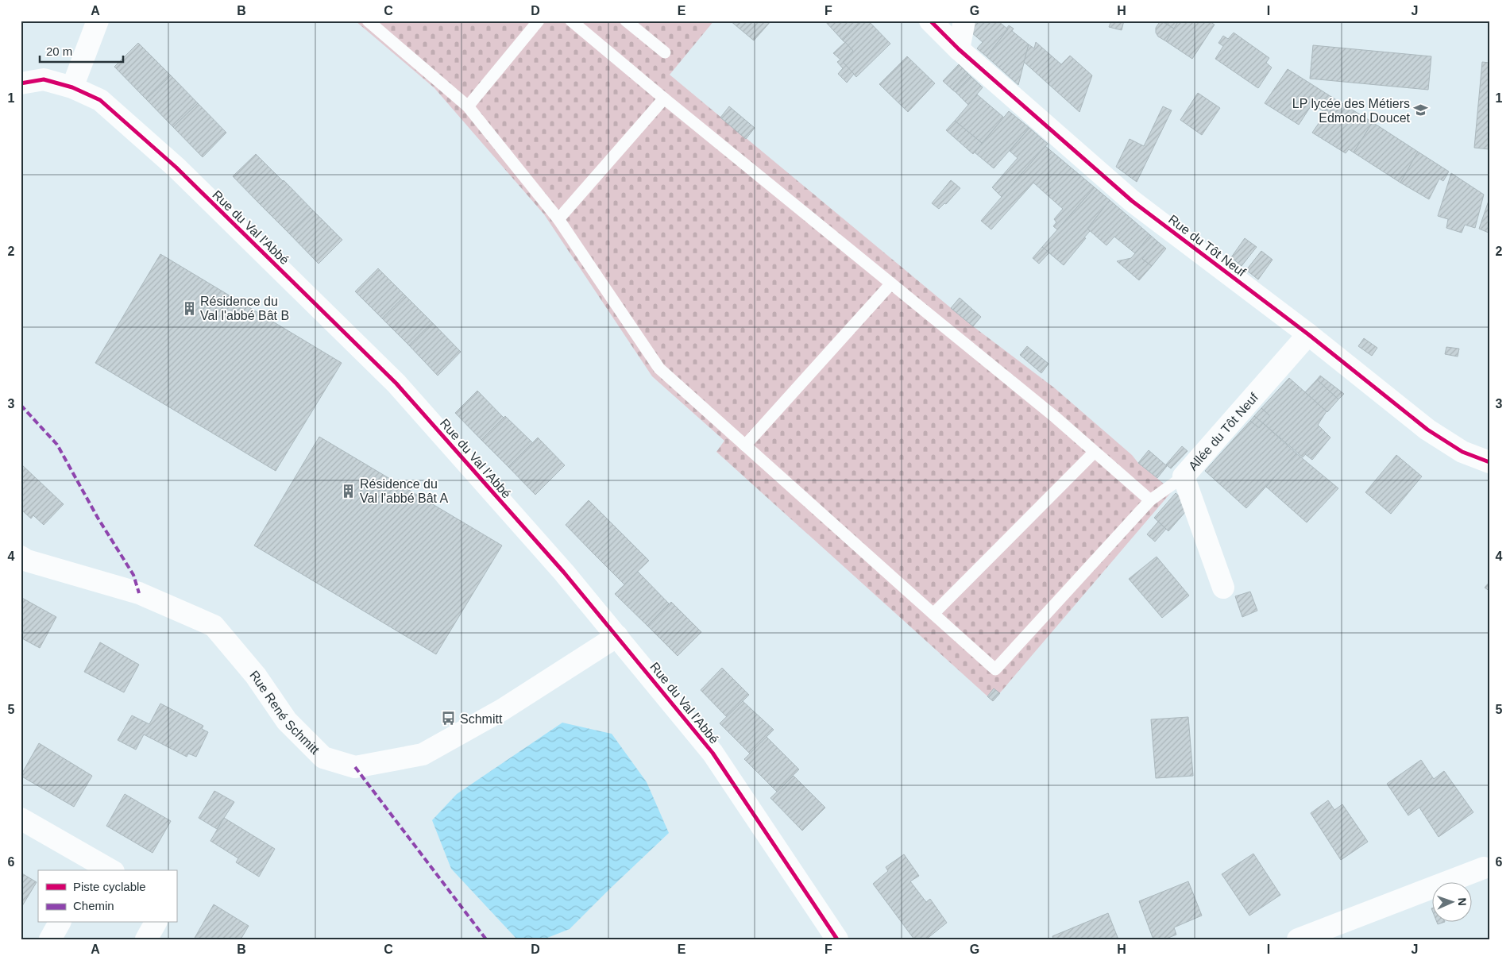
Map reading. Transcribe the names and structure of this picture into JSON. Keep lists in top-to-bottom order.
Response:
{
  "streets": {
    "street": [
      "Rue du Val l'Abbé",
      "Rue du Tôt Neuf",
      "Allée du Tôt Neuf",
      "Rue René Schmitt"
    ]
  },
  "crossings": [
    ["Rue du Val l'Abbé", "Rue René Schmitt"],
    ["Rue du Tôt Neuf", "Allée du Tôt Neuf"]
  ],
  "places": {
    "school or university": ["LP lycée des Métiers Edmond Doucet"],
    "building": ["Résidence du Val l'abbé Bât B", "Résidence du Val l'abbé Bât A"],
    "bus stop": ["Schmitt"]
  },
  "legend": ["Piste cyclable", "Chemin"],
  "scale_bar": "20 m",
  "north": "right",
  "grid": {
    "columns": [
      "A",
      "B",
      "C",
      "D",
      "E",
      "F",
      "G",
      "H",
      "I",
      "J"
    ],
    "rows": [
      "1",
      "2",
      "3",
      "4",
      "5",
      "6"
    ]
  }
}
